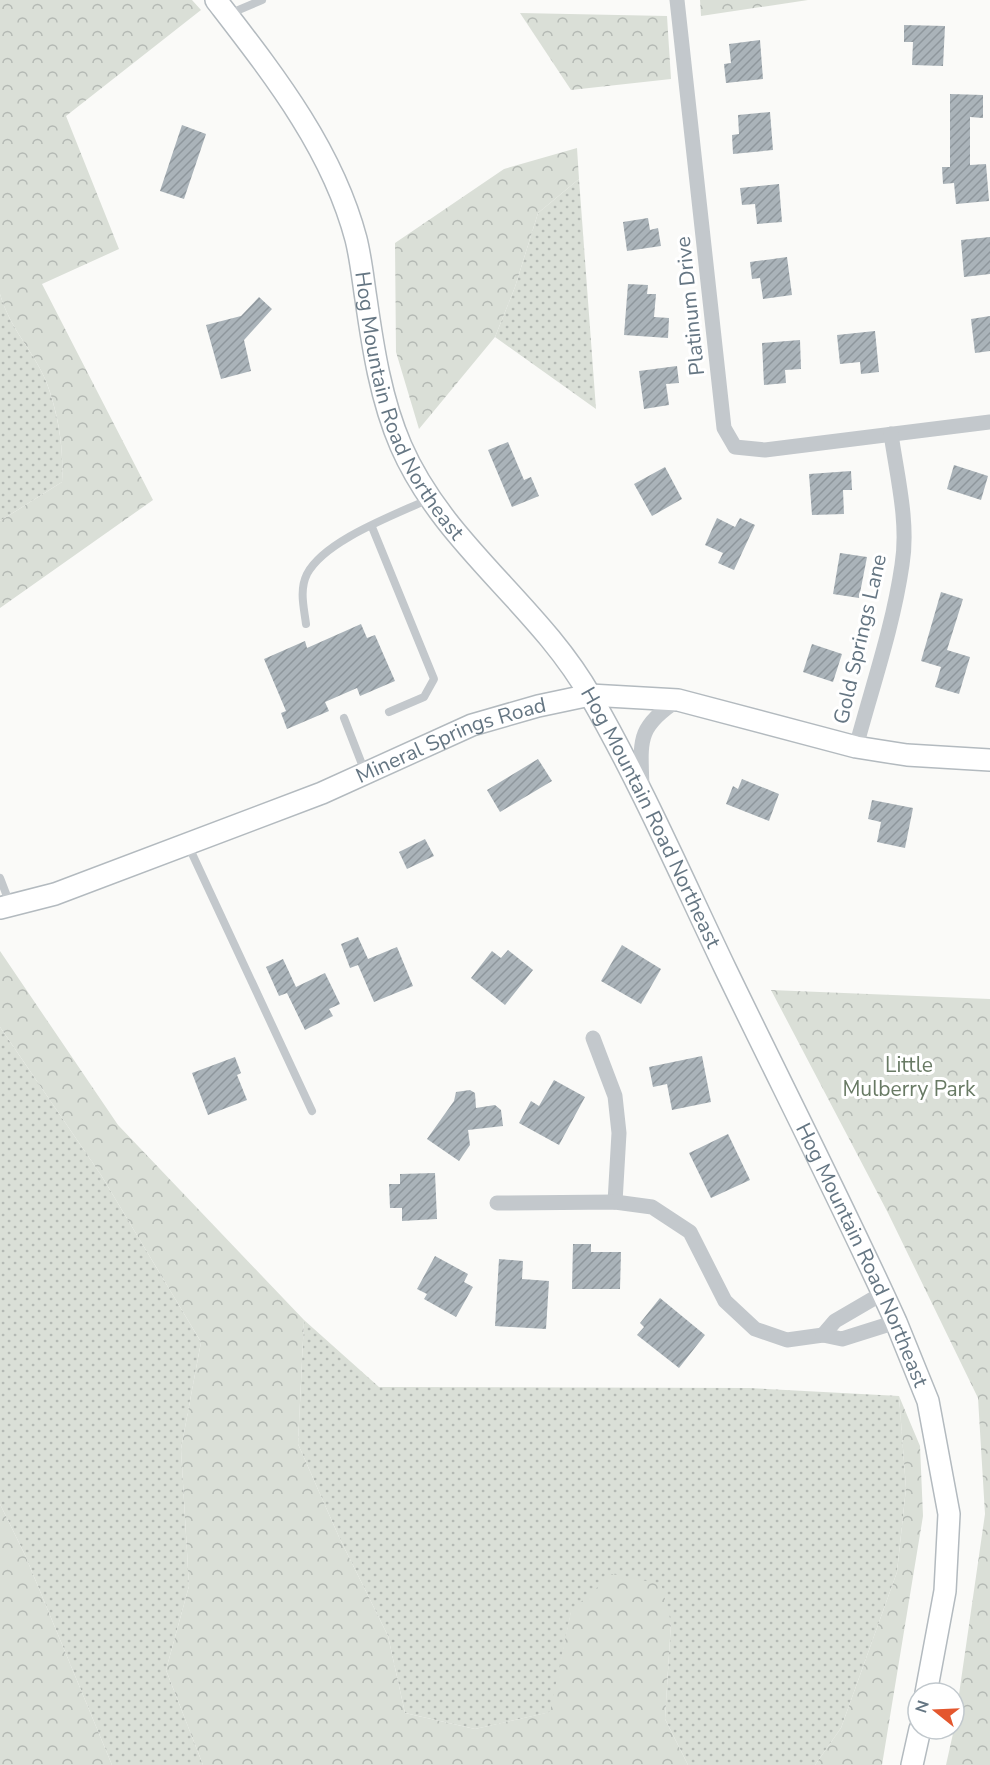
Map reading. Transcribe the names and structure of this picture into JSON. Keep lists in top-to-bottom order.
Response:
{
  "streets": {
    "street": [
      "Platinum Drive",
      "Hog Mountain Road Northeast",
      "Gold Springs Lane",
      "Mineral Springs Road"
    ]
  },
  "crossings": [
    ["Platinum Drive", "Gold Springs Lane"],
    ["Hog Mountain Road Northeast", "Mineral Springs Road"],
    ["Gold Springs Lane", "Mineral Springs Road"]
  ],
  "parks": ["Little Mulberry Park"],
  "north": "left"
}
